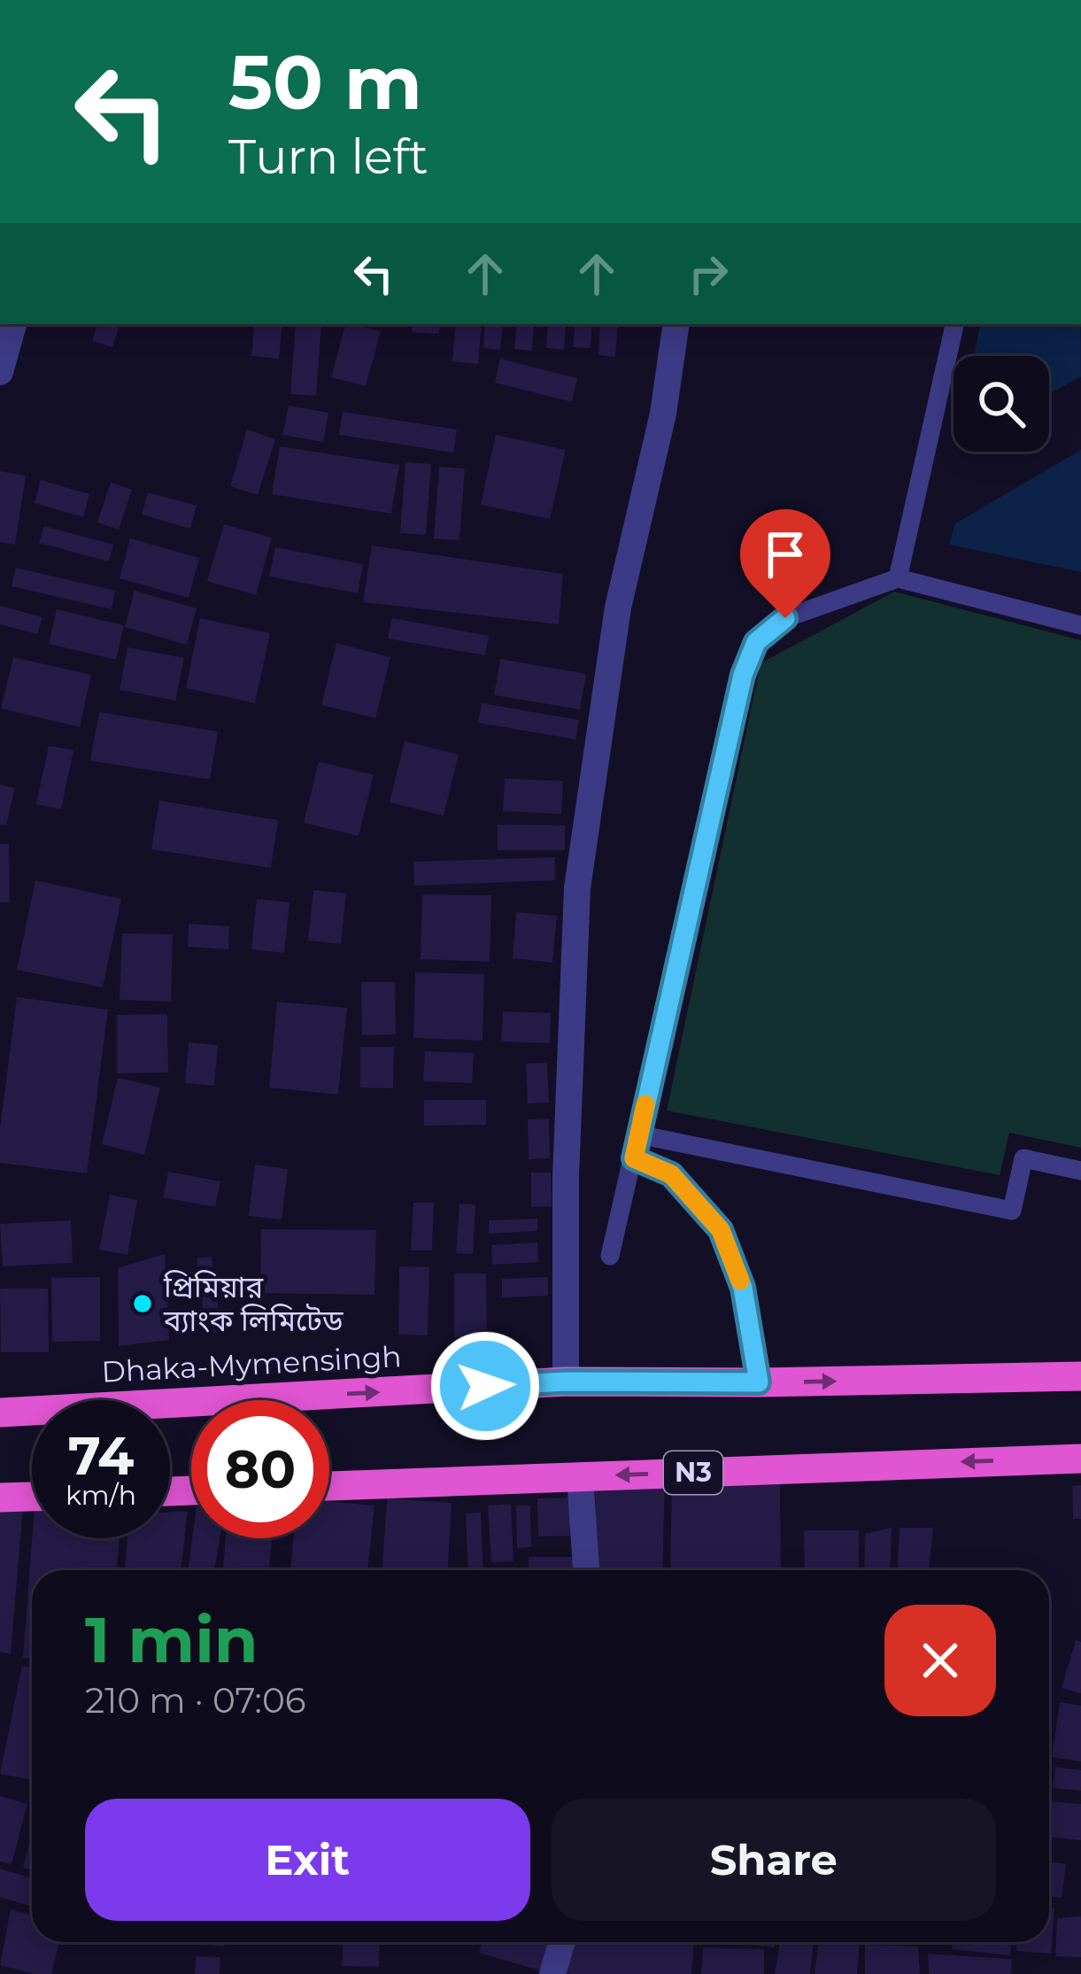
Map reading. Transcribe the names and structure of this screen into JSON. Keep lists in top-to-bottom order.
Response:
{
  "streets": {
    "highway": ["Dhaka-Mymensingh", "N3"]
  },
  "places": ["প্রিমিয়ার ব্যাংক লিমিটেড"],
  "page": {
    "turn": ["50 m", "Turn left"],
    "speed": "74 km/h",
    "limit": "80",
    "heading": ["1 min", "210 m · 07:06"],
    "buttons": ["Exit", "Share"]
  }
}
